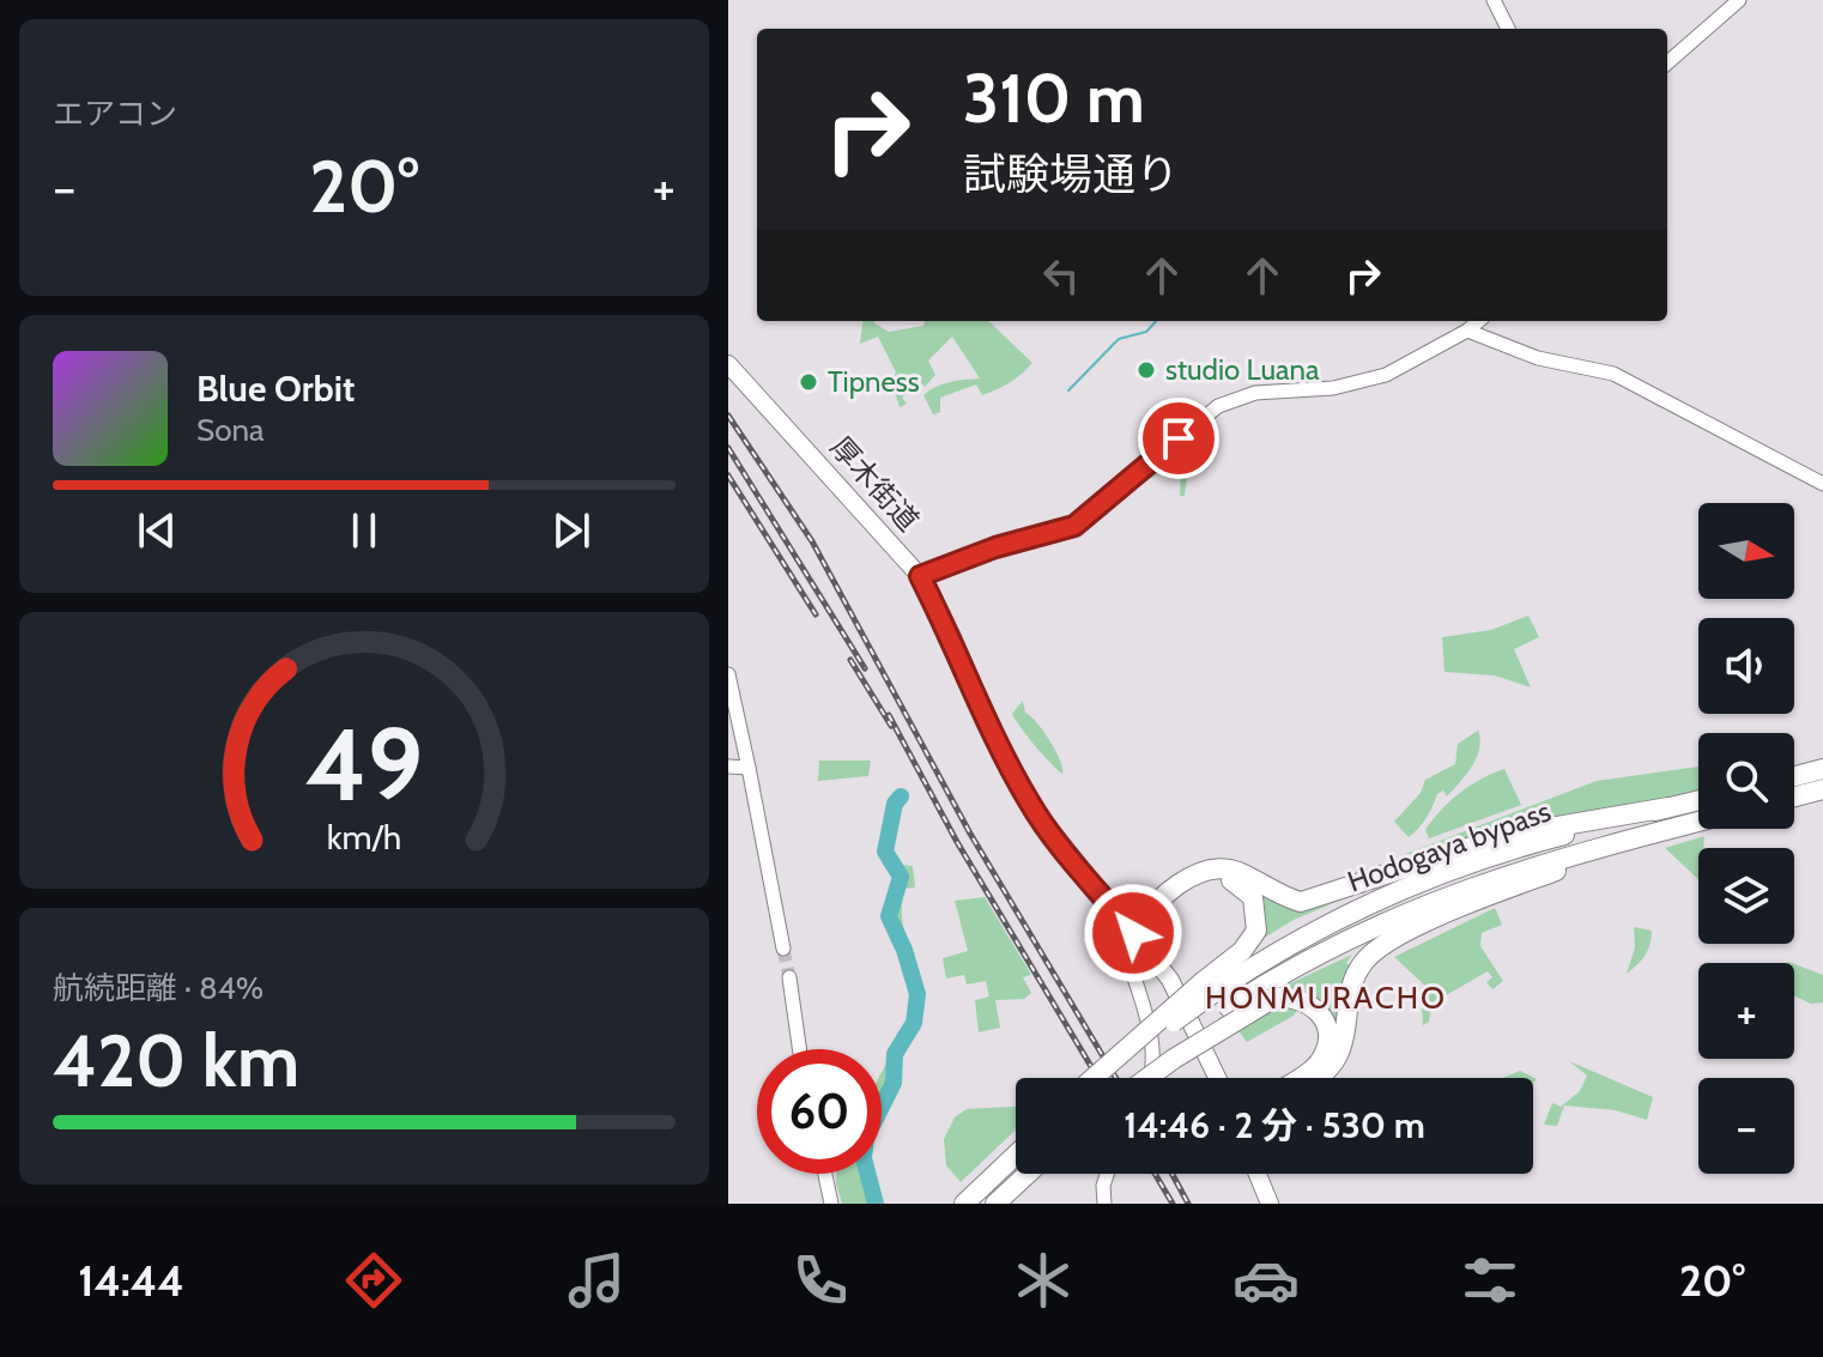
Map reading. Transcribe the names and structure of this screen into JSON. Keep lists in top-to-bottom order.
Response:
{
  "streets": {
    "highway": ["Hodogaya bypass"],
    "main road": ["厚木街道"]
  },
  "districts": ["HONMURACHO"],
  "places": ["studio Luana", "Tipness"],
  "north": "right",
  "page": {
    "tile": [
      "エアコン",
      ["航続距離 · 84%", "420 km"]
    ],
    "turn": ["310 m", "試験場通り"],
    "heat": ["−", "20°", "+"],
    "song": ["Blue Orbit", "Sona"],
    "map_buttons": ["+", "−"],
    "limit": "60",
    "trip": "14:46 · 2 分 · 530 m",
    "tabs": ["14:44", "20°"],
    "gauge": ["49", "km/h"]
  }
}
